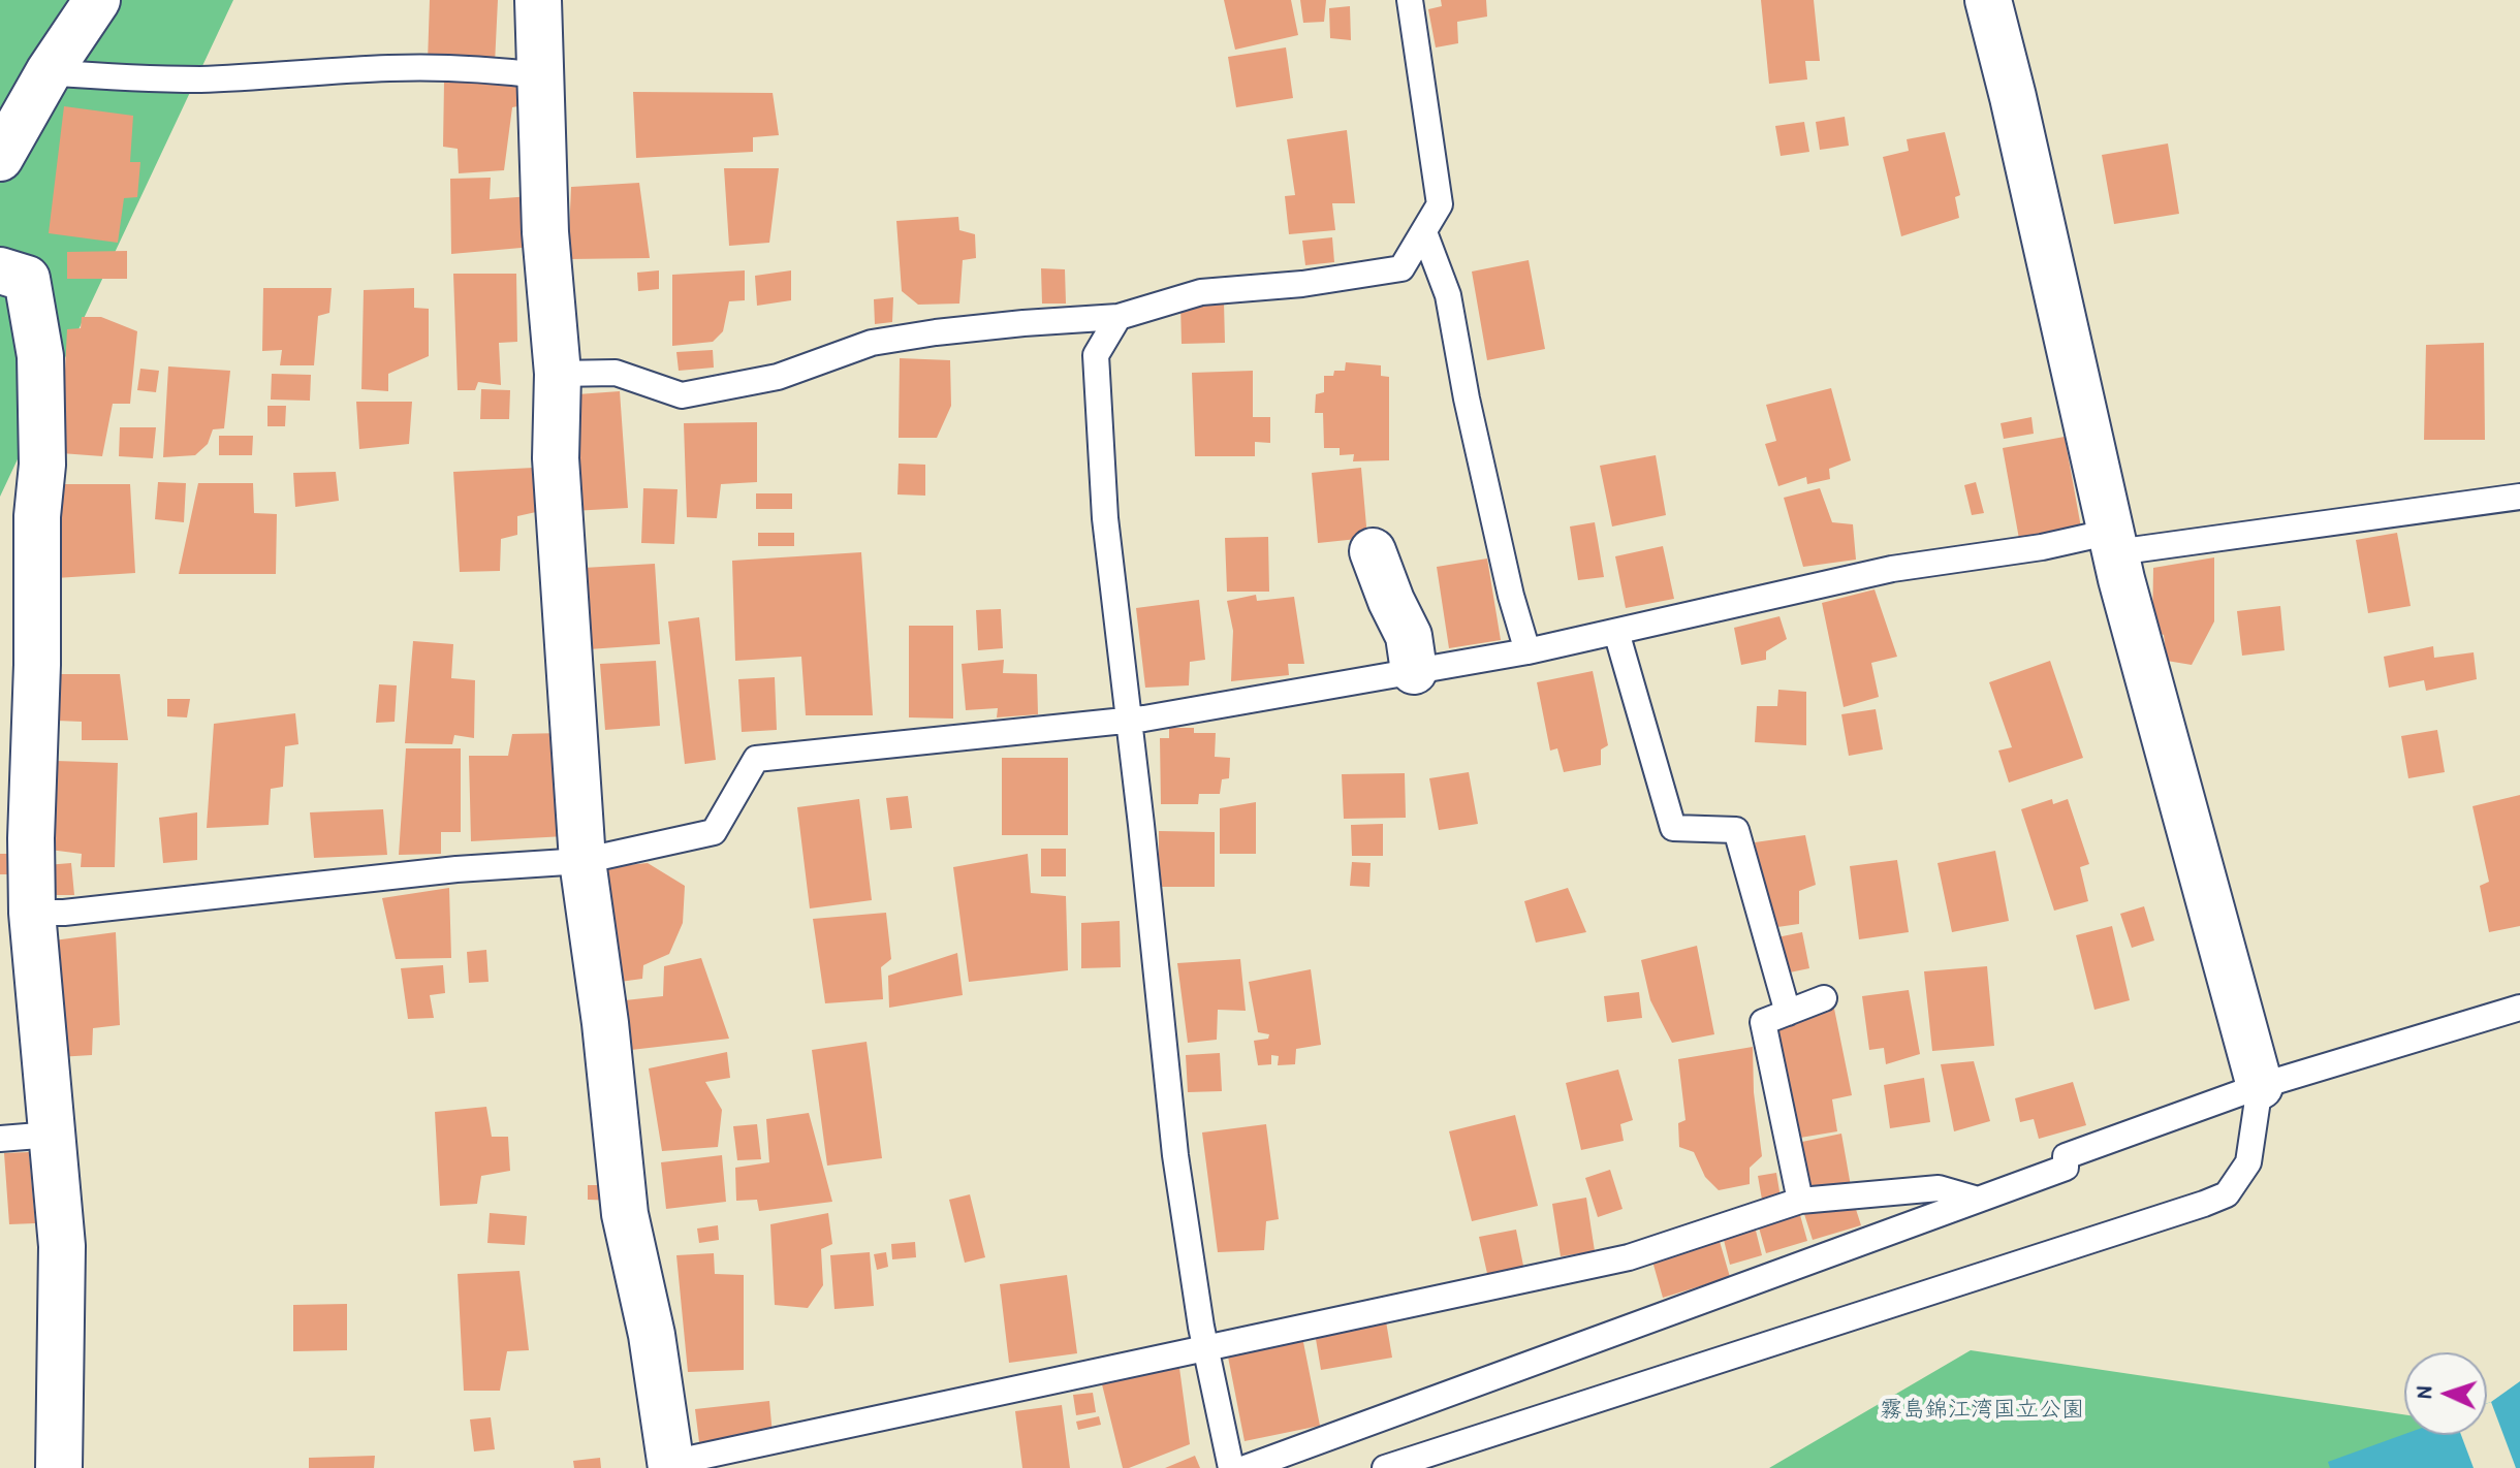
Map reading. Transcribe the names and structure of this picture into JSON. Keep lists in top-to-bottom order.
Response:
{
  "parks": ["霧島錦江湾国立公園"],
  "north": "left"
}
